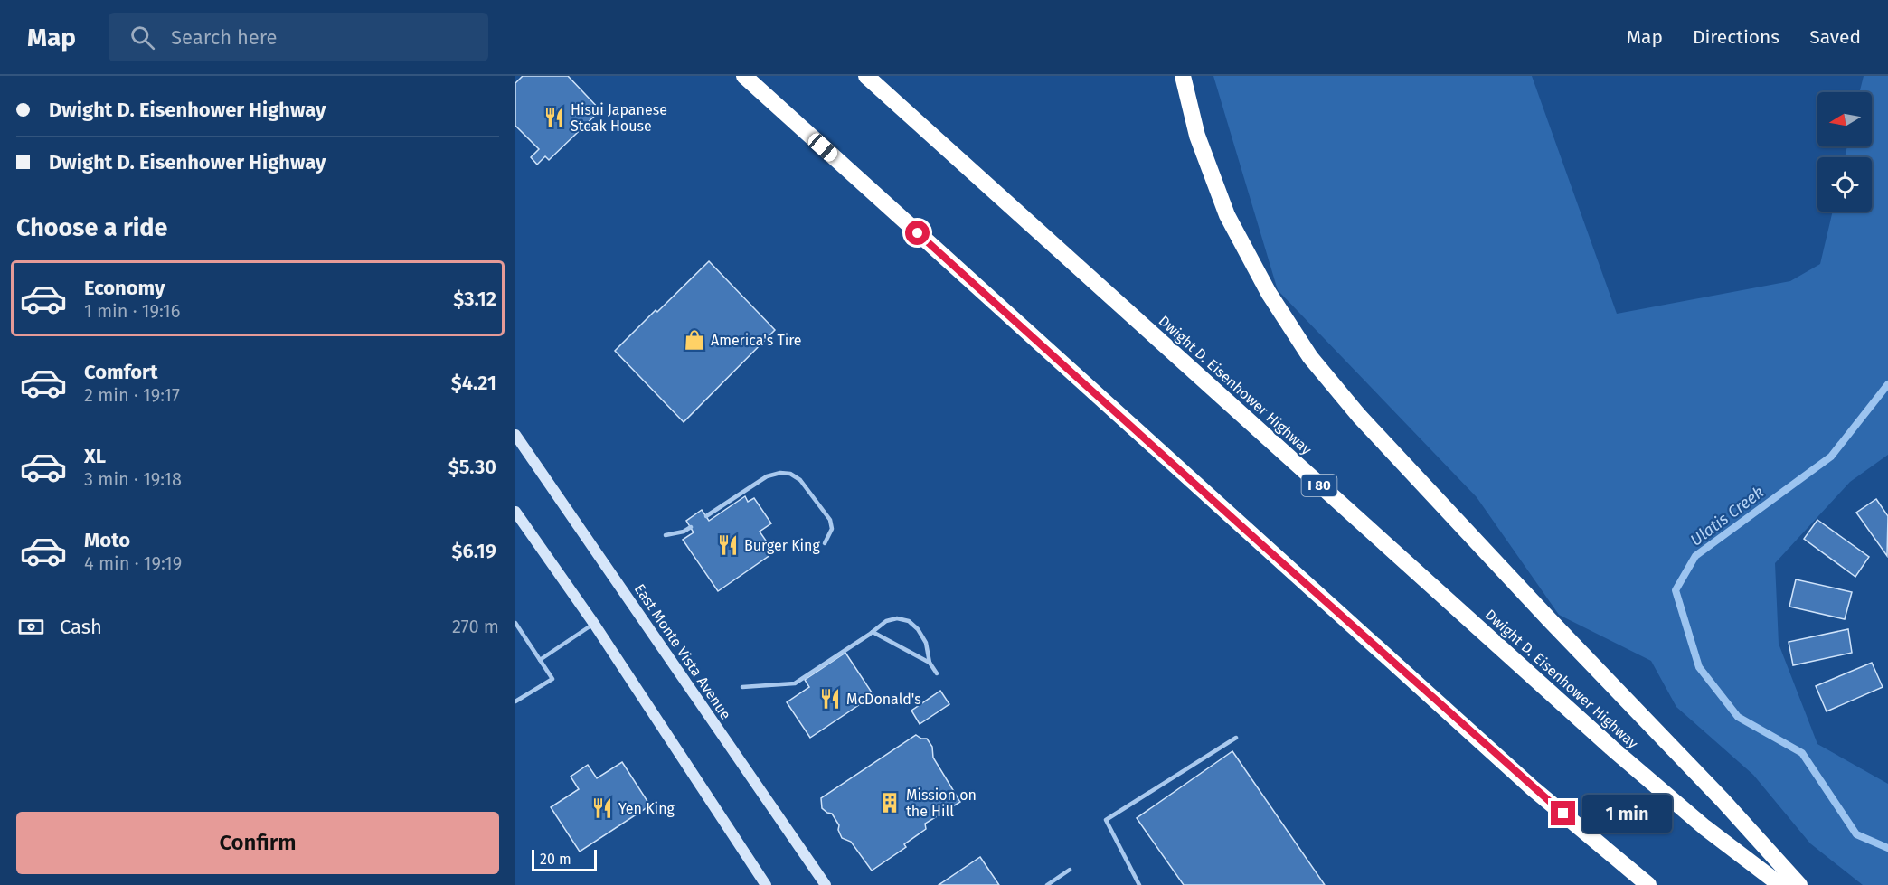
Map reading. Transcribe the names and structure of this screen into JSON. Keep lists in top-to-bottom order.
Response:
{
  "streets": {
    "highway": ["Dwight D. Eisenhower Highway", "I 80"],
    "main road": ["East Monte Vista Avenue"]
  },
  "water": ["Ulatis Creek"],
  "places": {
    "restaurant": [
      "Hisui Japanese Steak House",
      "Burger King",
      "McDonald's",
      "Yen King"
    ],
    "shop": ["America's Tire"],
    "building": ["Mission on the Hill"]
  },
  "scale_bar": "20 m",
  "north": "left",
  "page": {
    "header": "Map",
    "search": "Search here",
    "nav": ["Map", "Directions", "Saved"],
    "banner": ["Dwight D. Eisenhower Highway", "Dwight D. Eisenhower Highway"],
    "heading": "Choose a ride",
    "list": [
      {
        "name": "Economy",
        "note": "1 min · 19:16",
        "value": "$3.12"
      },
      {
        "name": "Comfort",
        "note": "2 min · 19:17",
        "value": "$4.21"
      },
      {
        "name": "XL",
        "note": "3 min · 19:18",
        "value": "$5.30"
      },
      {
        "name": "Moto",
        "note": "4 min · 19:19",
        "value": "$6.19"
      }
    ],
    "pay": ["Cash", "270 m"],
    "bubble": "1 min",
    "buttons": "Confirm",
    "scale": "20 m"
  }
}
